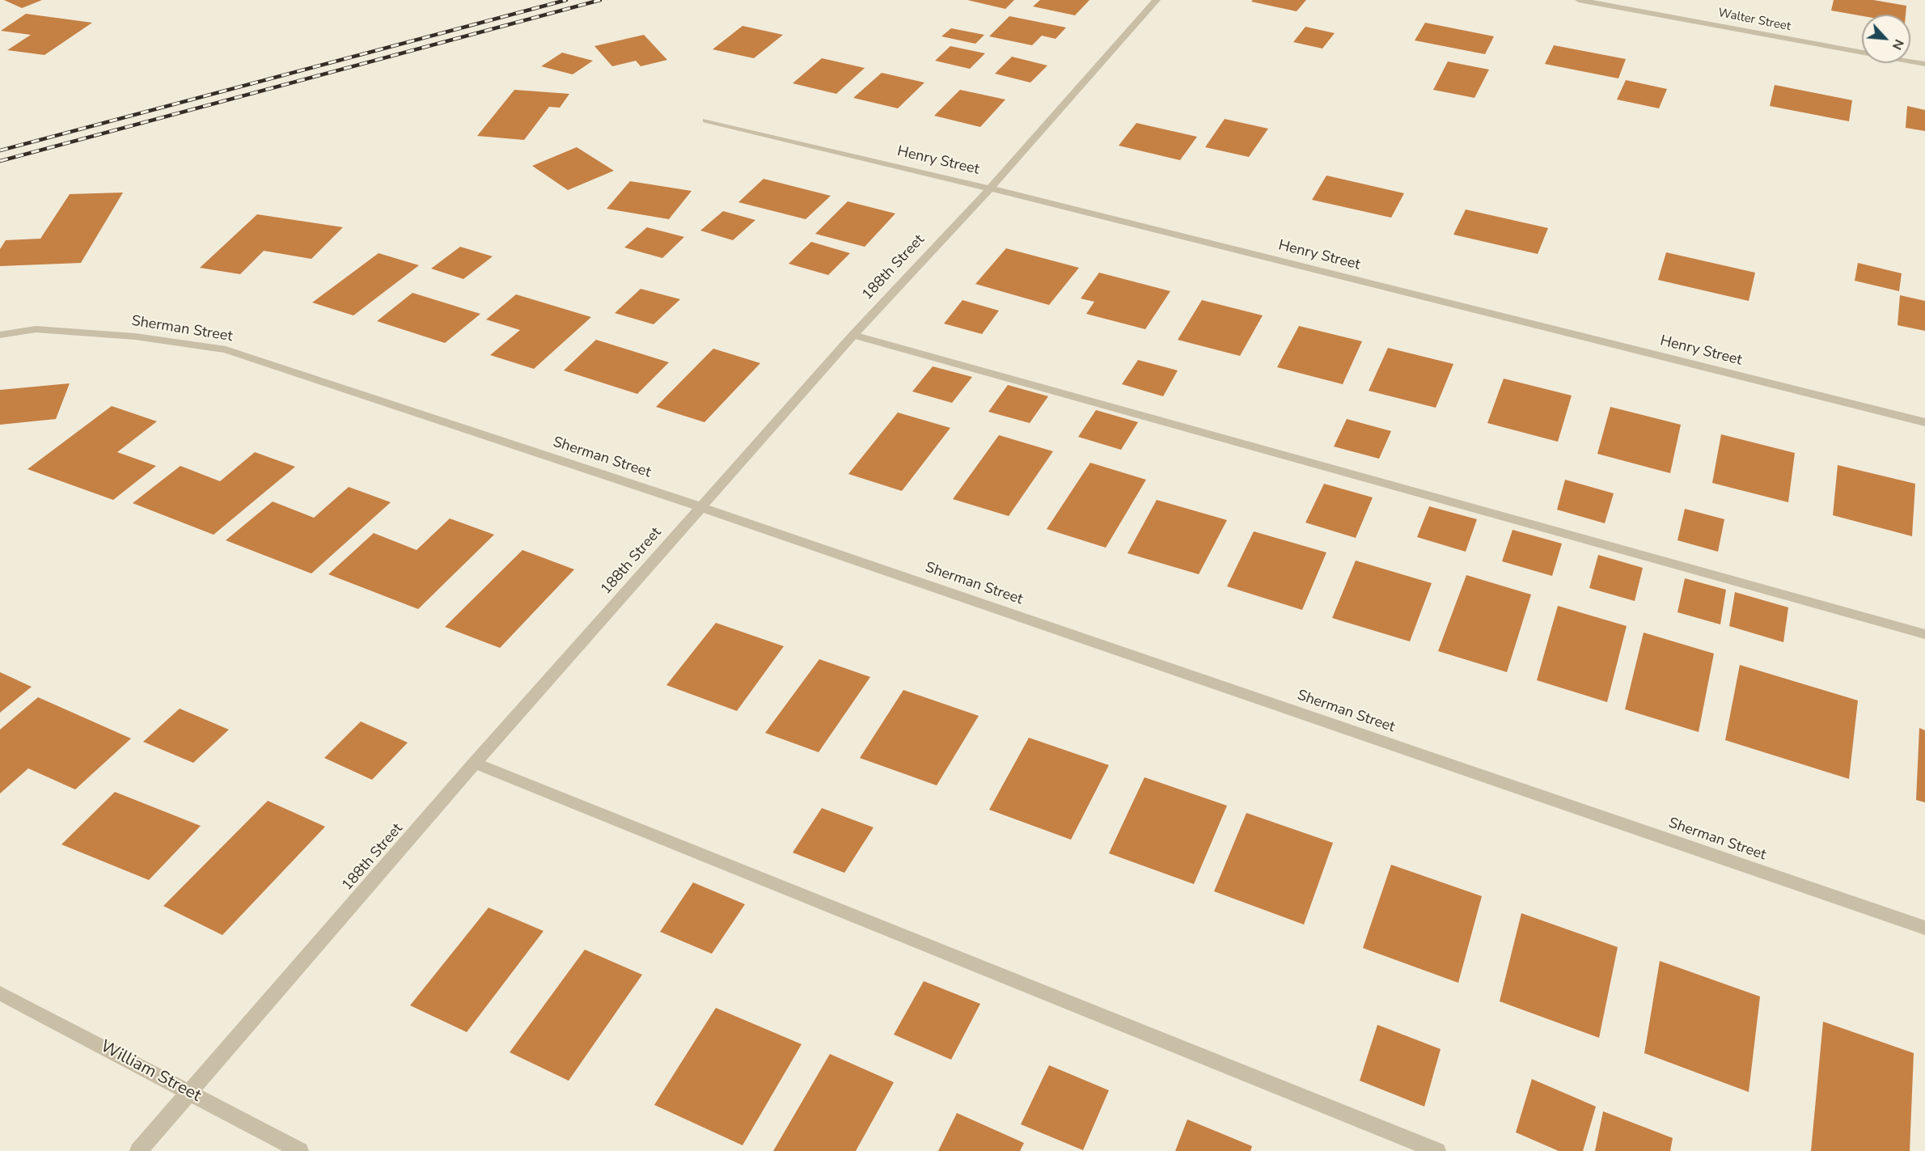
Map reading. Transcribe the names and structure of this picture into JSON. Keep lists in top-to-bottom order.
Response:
{
  "streets": {
    "street": [
      "Walter Street",
      "Henry Street",
      "188th Street",
      "Sherman Street",
      "William Street"
    ]
  },
  "crossings": [
    ["Henry Street", "188th Street"],
    ["188th Street", "Sherman Street"],
    ["188th Street", "William Street"]
  ],
  "north": "bottom right"
}
